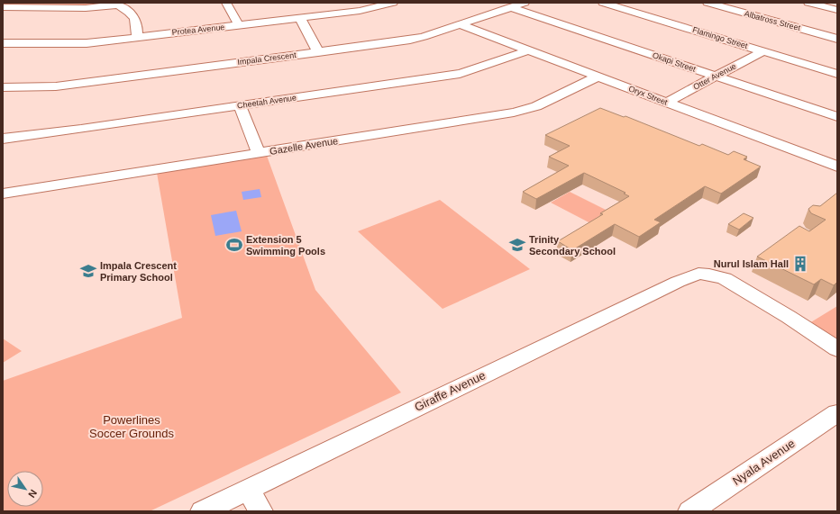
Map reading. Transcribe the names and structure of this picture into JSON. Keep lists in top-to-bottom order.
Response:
{
  "streets": {
    "street": [
      "Albatross Street",
      "Protea Avenue",
      "Flamingo Street",
      "Impala Crescent",
      "Okapi Street",
      "Otter Avenue",
      "Oryx Street",
      "Cheetah Avenue",
      "Gazelle Avenue",
      "Giraffe Avenue",
      "Nyala Avenue"
    ]
  },
  "crossings": [
    ["Flamingo Street", "Otter Avenue"],
    ["Impala Crescent", "Okapi Street"],
    ["Impala Crescent", "Oryx Street"],
    ["Okapi Street", "Otter Avenue"],
    ["Otter Avenue", "Oryx Street"],
    ["Oryx Street", "Cheetah Avenue"],
    ["Oryx Street", "Gazelle Avenue"]
  ],
  "parks": ["Powerlines Soccer Grounds"],
  "places": {
    "sports": ["Extension 5 Swimming Pools"],
    "school or university": ["Trinity Secondary School", "Impala Crescent Primary School"],
    "building": ["Nurul Islam Hall"]
  },
  "north": "bottom right"
}
